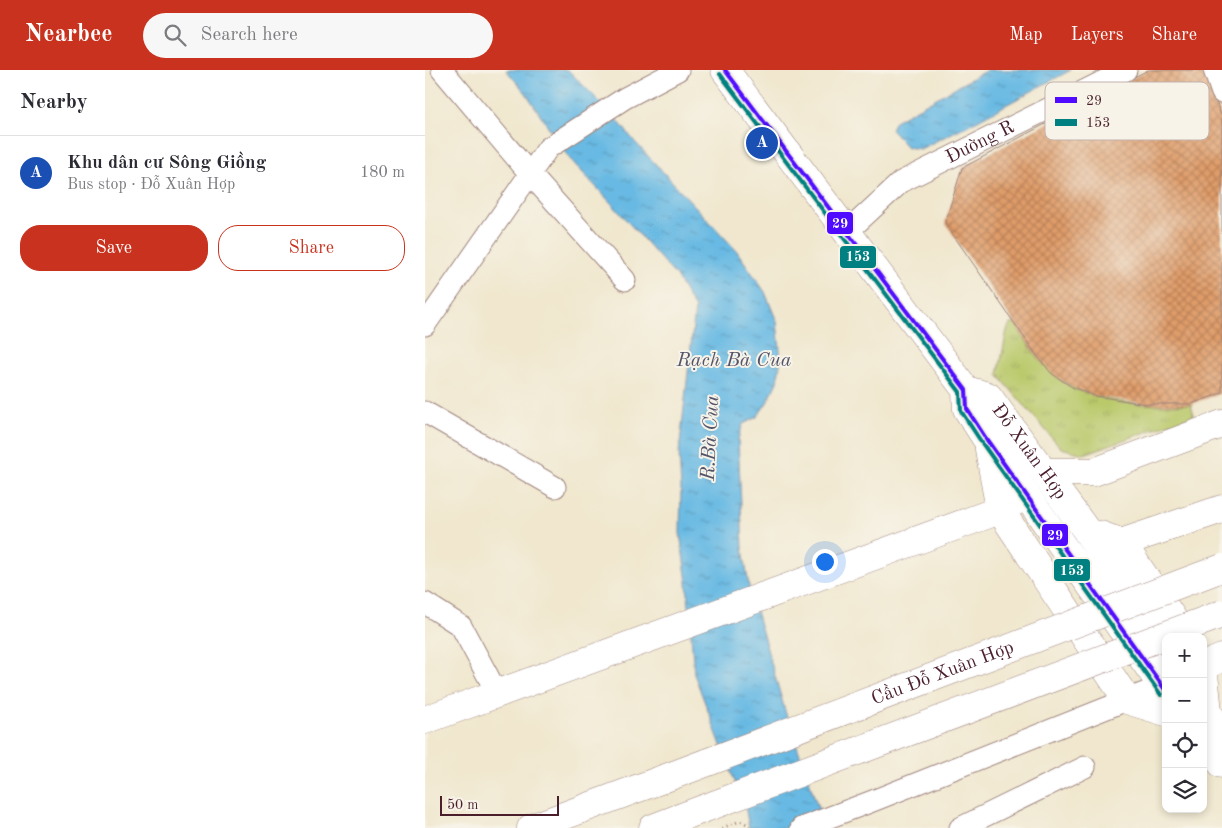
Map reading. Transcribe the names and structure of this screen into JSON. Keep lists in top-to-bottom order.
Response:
{
  "streets": {
    "main road": ["Đỗ Xuân Hợp", "Cầu Đỗ Xuân Hợp"],
    "street": ["Đường R"]
  },
  "crossings": [
    ["Đường R", "Đỗ Xuân Hợp"]
  ],
  "water": ["Rạch Bà Cua", "R.Bà Cua"],
  "lines": ["transit line 29", "transit line 153"],
  "legend": ["29", "153"],
  "scale_bar": "50 m",
  "page": {
    "header": "Nearbee",
    "search": "Search here",
    "nav": ["Map", "Layers", "Share"],
    "heading": "Nearby",
    "pins": "A",
    "list": [
      {
        "mark": "A",
        "name": "Khu dân cư Sông Giồng",
        "note": "Bus stop · Đỗ Xuân Hợp",
        "value": "180 m"
      }
    ],
    "buttons": ["Save", "Share"],
    "map_buttons": ["+", "−"],
    "scale": "50 m"
  }
}
